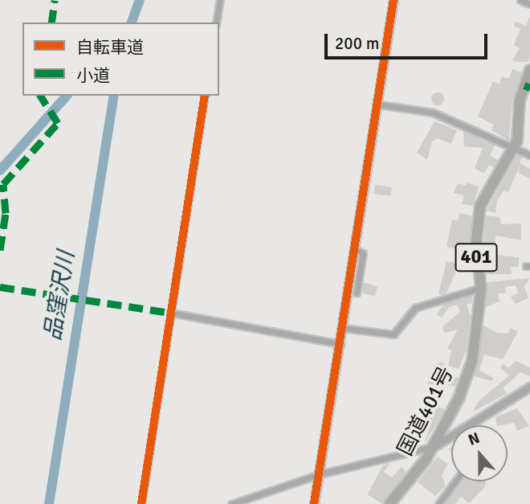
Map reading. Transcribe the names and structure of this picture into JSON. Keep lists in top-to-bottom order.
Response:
{
  "streets": {
    "highway": ["401", "国道401号"]
  },
  "water": ["品窪沢川"],
  "legend": ["自転車道", "小道"],
  "scale_bar": "200 m",
  "north": "top"
}
